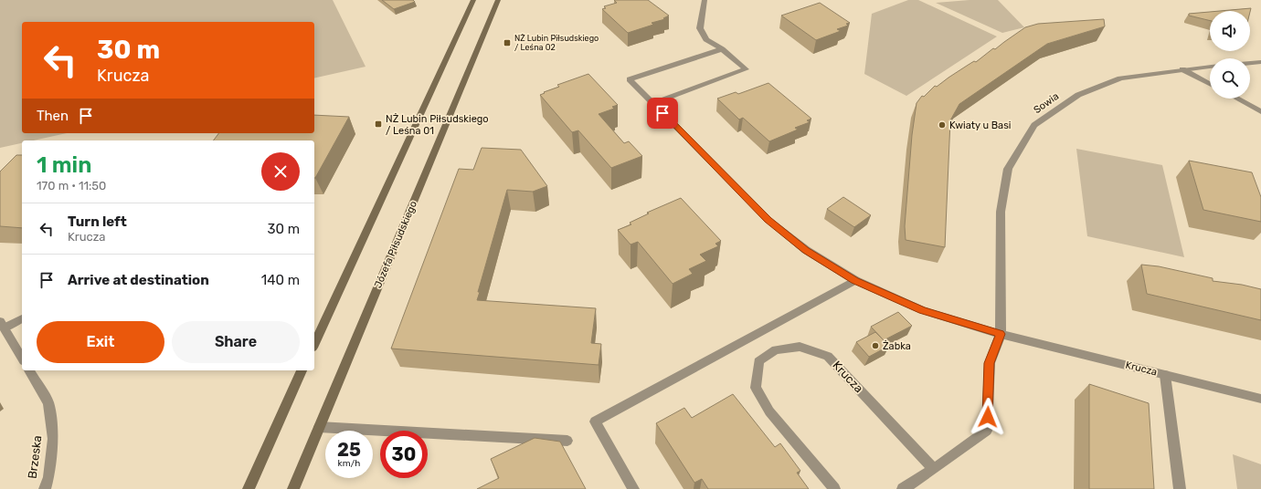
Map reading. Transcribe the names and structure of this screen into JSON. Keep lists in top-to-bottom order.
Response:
{
  "streets": {
    "street": [
      "Sowia",
      "Józefa Piłsudskiego",
      "Krucza",
      "Brzeska"
    ]
  },
  "crossings": [
    ["Sowia", "Krucza"]
  ],
  "places": {
    "transit": ["NŻ Lubin Piłsudskiego / Leśna 02", "NŻ Lubin Piłsudskiego / Leśna 01"],
    "other": ["Kwiaty u Basi", "Żabka"]
  },
  "page": {
    "turn": ["30 m", "Krucza"],
    "then": "Then",
    "heading": ["1 min", "170 m · 11:50"],
    "list": [
      {
        "name": "Turn left",
        "note": "Krucza",
        "value": "30 m"
      },
      {
        "name": "Arrive at destination",
        "value": "140 m"
      }
    ],
    "buttons": ["Exit", "Share"],
    "speed": "25 km/h",
    "limit": "30"
  }
}
